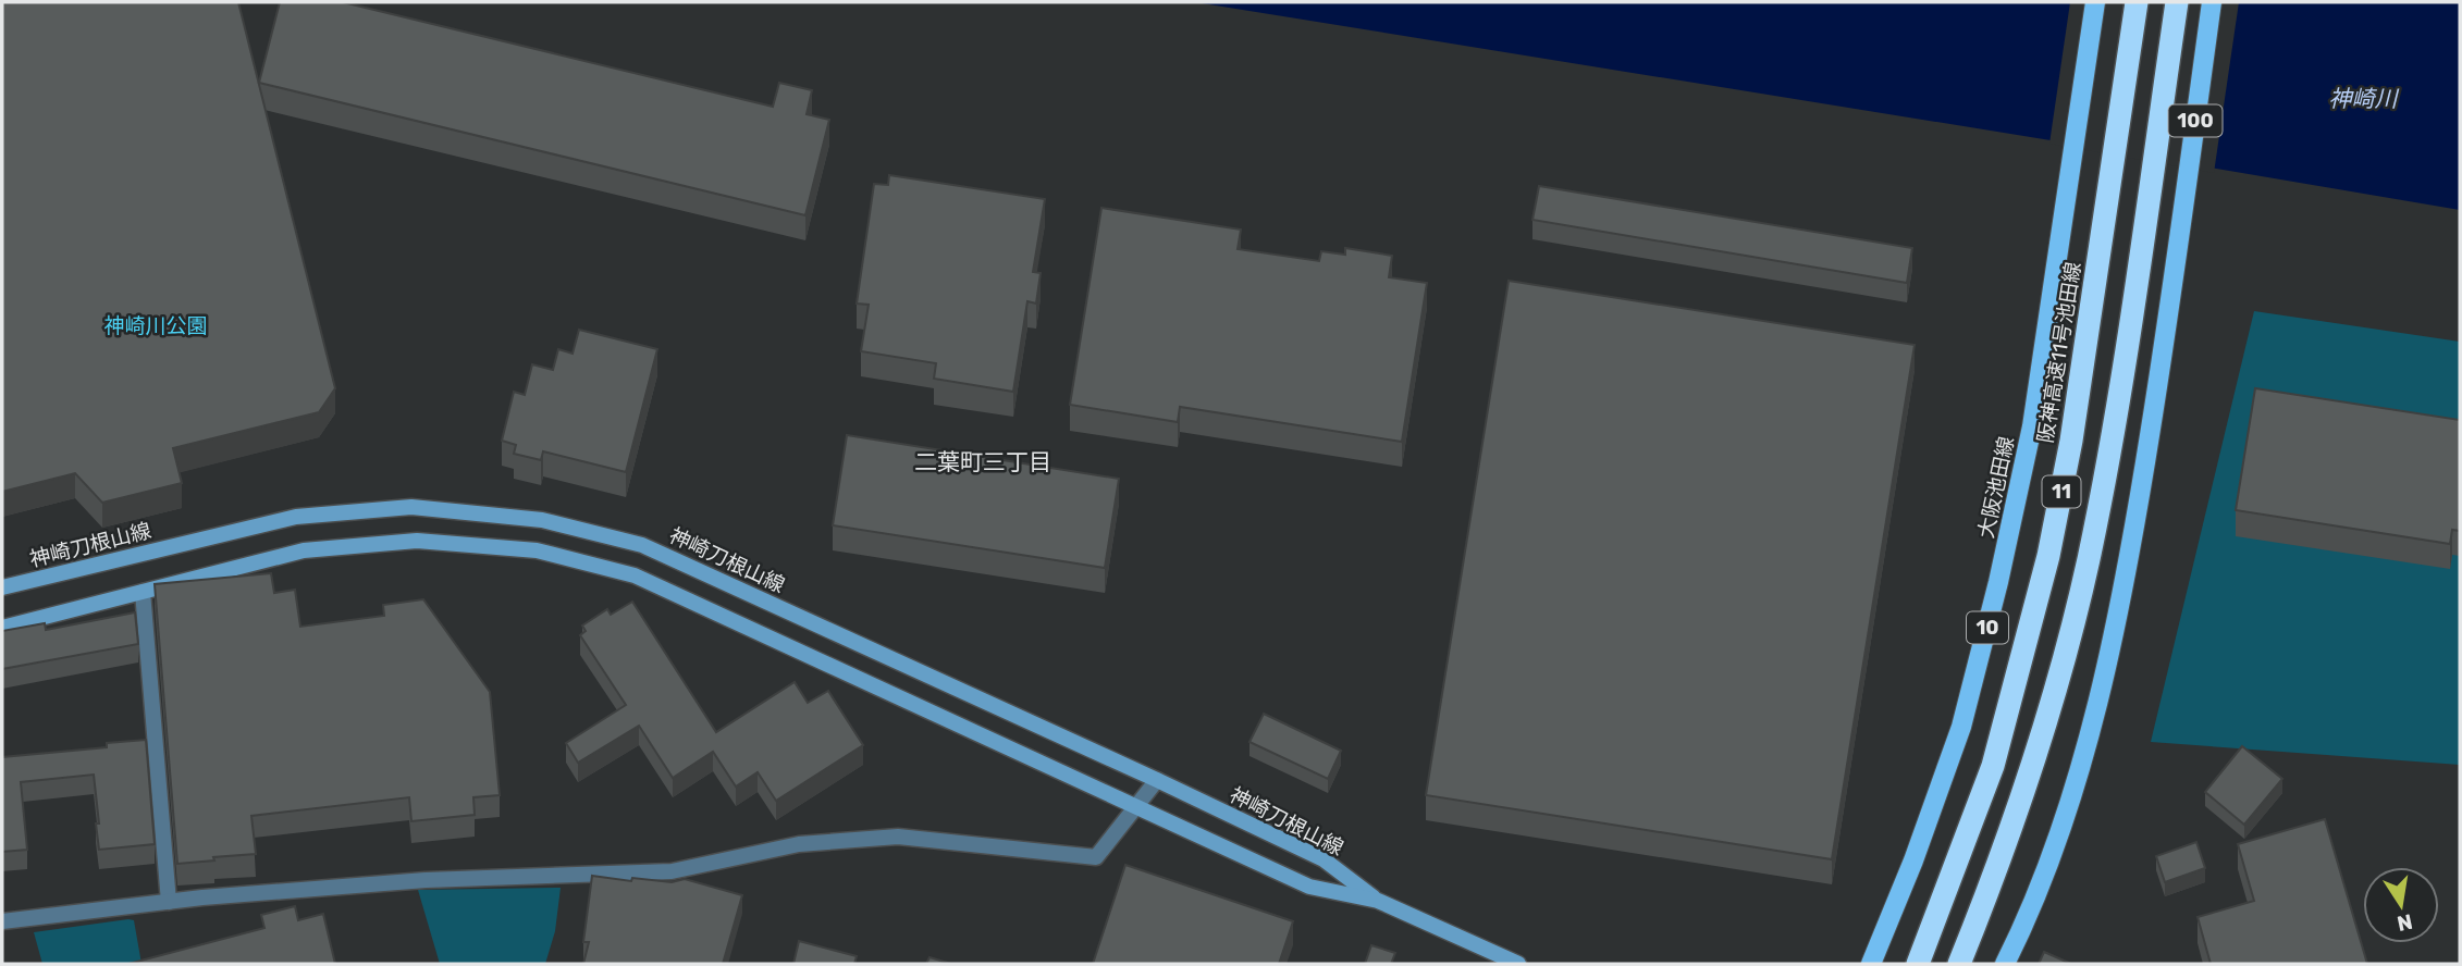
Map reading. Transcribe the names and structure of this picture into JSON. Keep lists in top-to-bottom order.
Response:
{
  "streets": {
    "highway": ["阪神高速11号池田線", "11"],
    "main road": ["100", "大阪池田線", "10"],
    "street": ["神崎刀根山線"]
  },
  "districts": ["二葉町三丁目"],
  "water": ["神崎川"],
  "parks": ["神崎川公園"],
  "north": "bottom"
}
